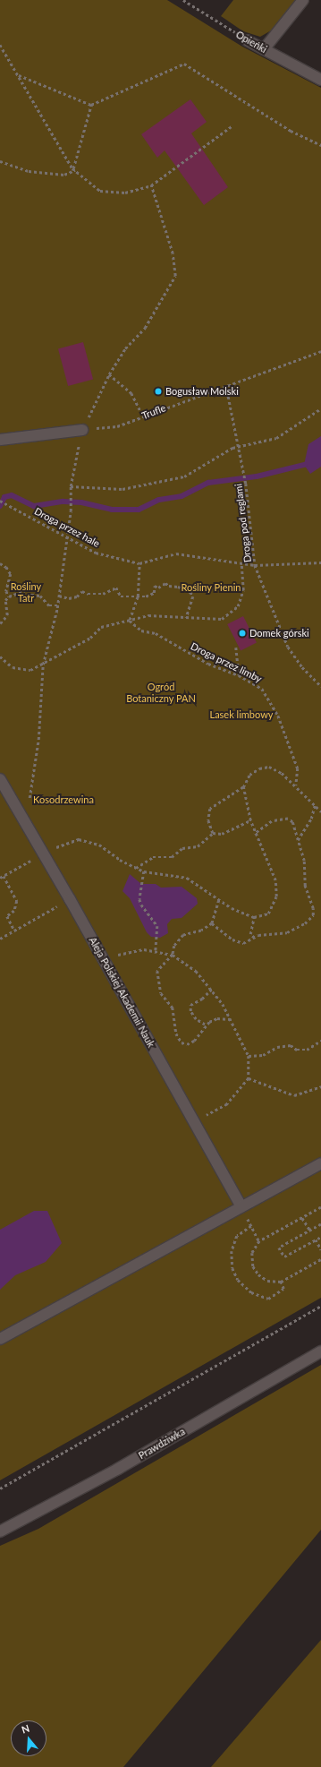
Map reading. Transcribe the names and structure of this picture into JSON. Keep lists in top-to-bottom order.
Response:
{
  "streets": {
    "street": ["Opieńki", "Aleja Polskiej Akademii Nauk", "Prawdziwka"],
    "path": [
      "Trufle",
      "Droga pod reglami",
      "Droga przez hale",
      "Droga przez limby"
    ]
  },
  "crossings": [
    ["Trufle", "Droga pod reglami"]
  ],
  "parks": [
    "Rośliny Tatr",
    "Rośliny Pienin",
    "Ogród Botaniczny PAN",
    "Lasek limbowy",
    "Kosodrzewina"
  ],
  "places": ["Bogusław Molski", "Domek górski"],
  "north": "top"
}
